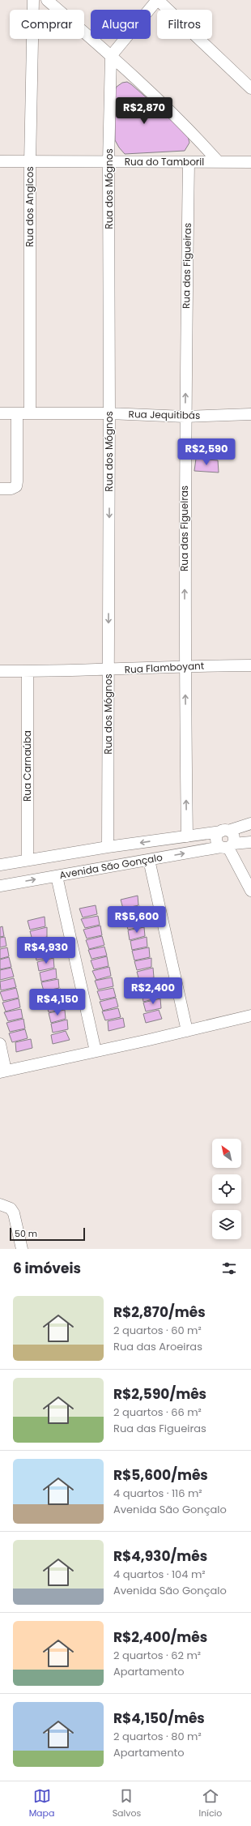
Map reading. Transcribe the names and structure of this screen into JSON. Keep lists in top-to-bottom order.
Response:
{
  "streets": {
    "street": [
      "Rua do Tamboril",
      "Rua dos Mógnos",
      "Rua dos Angicos",
      "Rua das Figueiras",
      "Rua Jequitibás",
      "Rua Flamboyant",
      "Rua Carnaúba",
      "Avenida São Gonçalo"
    ]
  },
  "crossings": [
    ["Rua do Tamboril", "Rua dos Mógnos"],
    ["Rua do Tamboril", "Rua dos Angicos"],
    ["Rua do Tamboril", "Rua das Figueiras"],
    ["Rua dos Mógnos", "Rua Jequitibás"],
    ["Rua dos Mógnos", "Rua Flamboyant"],
    ["Rua dos Mógnos", "Avenida São Gonçalo"],
    ["Rua dos Angicos", "Rua Jequitibás"],
    ["Rua das Figueiras", "Rua Jequitibás"],
    ["Rua das Figueiras", "Rua Flamboyant"],
    ["Rua das Figueiras", "Avenida São Gonçalo"],
    ["Rua Flamboyant", "Rua Carnaúba"],
    ["Rua Carnaúba", "Avenida São Gonçalo"]
  ],
  "one_way": ["Rua das Figueiras"],
  "scale_bar": "50 m",
  "north": "top left",
  "page": {
    "chip": ["Comprar", "Alugar", "Filtros"],
    "price": [
      "R$2,870",
      "R$2,590",
      "R$5,600",
      "R$4,930",
      "R$2,400",
      "R$4,150"
    ],
    "scale": "50 m",
    "heading": "6 imóveis",
    "list": [
      {
        "name": "R$2,870/mês",
        "note": "2 quartos · 60 m² · Rua das Aroeiras"
      },
      {
        "name": "R$2,590/mês",
        "note": "2 quartos · 66 m² · Rua das Figueiras"
      },
      {
        "name": "R$5,600/mês",
        "note": "4 quartos · 116 m² · Avenida São Gonçalo"
      },
      {
        "name": "R$4,930/mês",
        "note": "4 quartos · 104 m² · Avenida São Gonçalo"
      },
      {
        "name": "R$2,400/mês",
        "note": "2 quartos · 62 m² · Apartamento"
      },
      {
        "name": "R$4,150/mês",
        "note": "2 quartos · 80 m² · Apartamento"
      }
    ],
    "tabs": ["Mapa", "Salvos", "Início"]
  }
}
